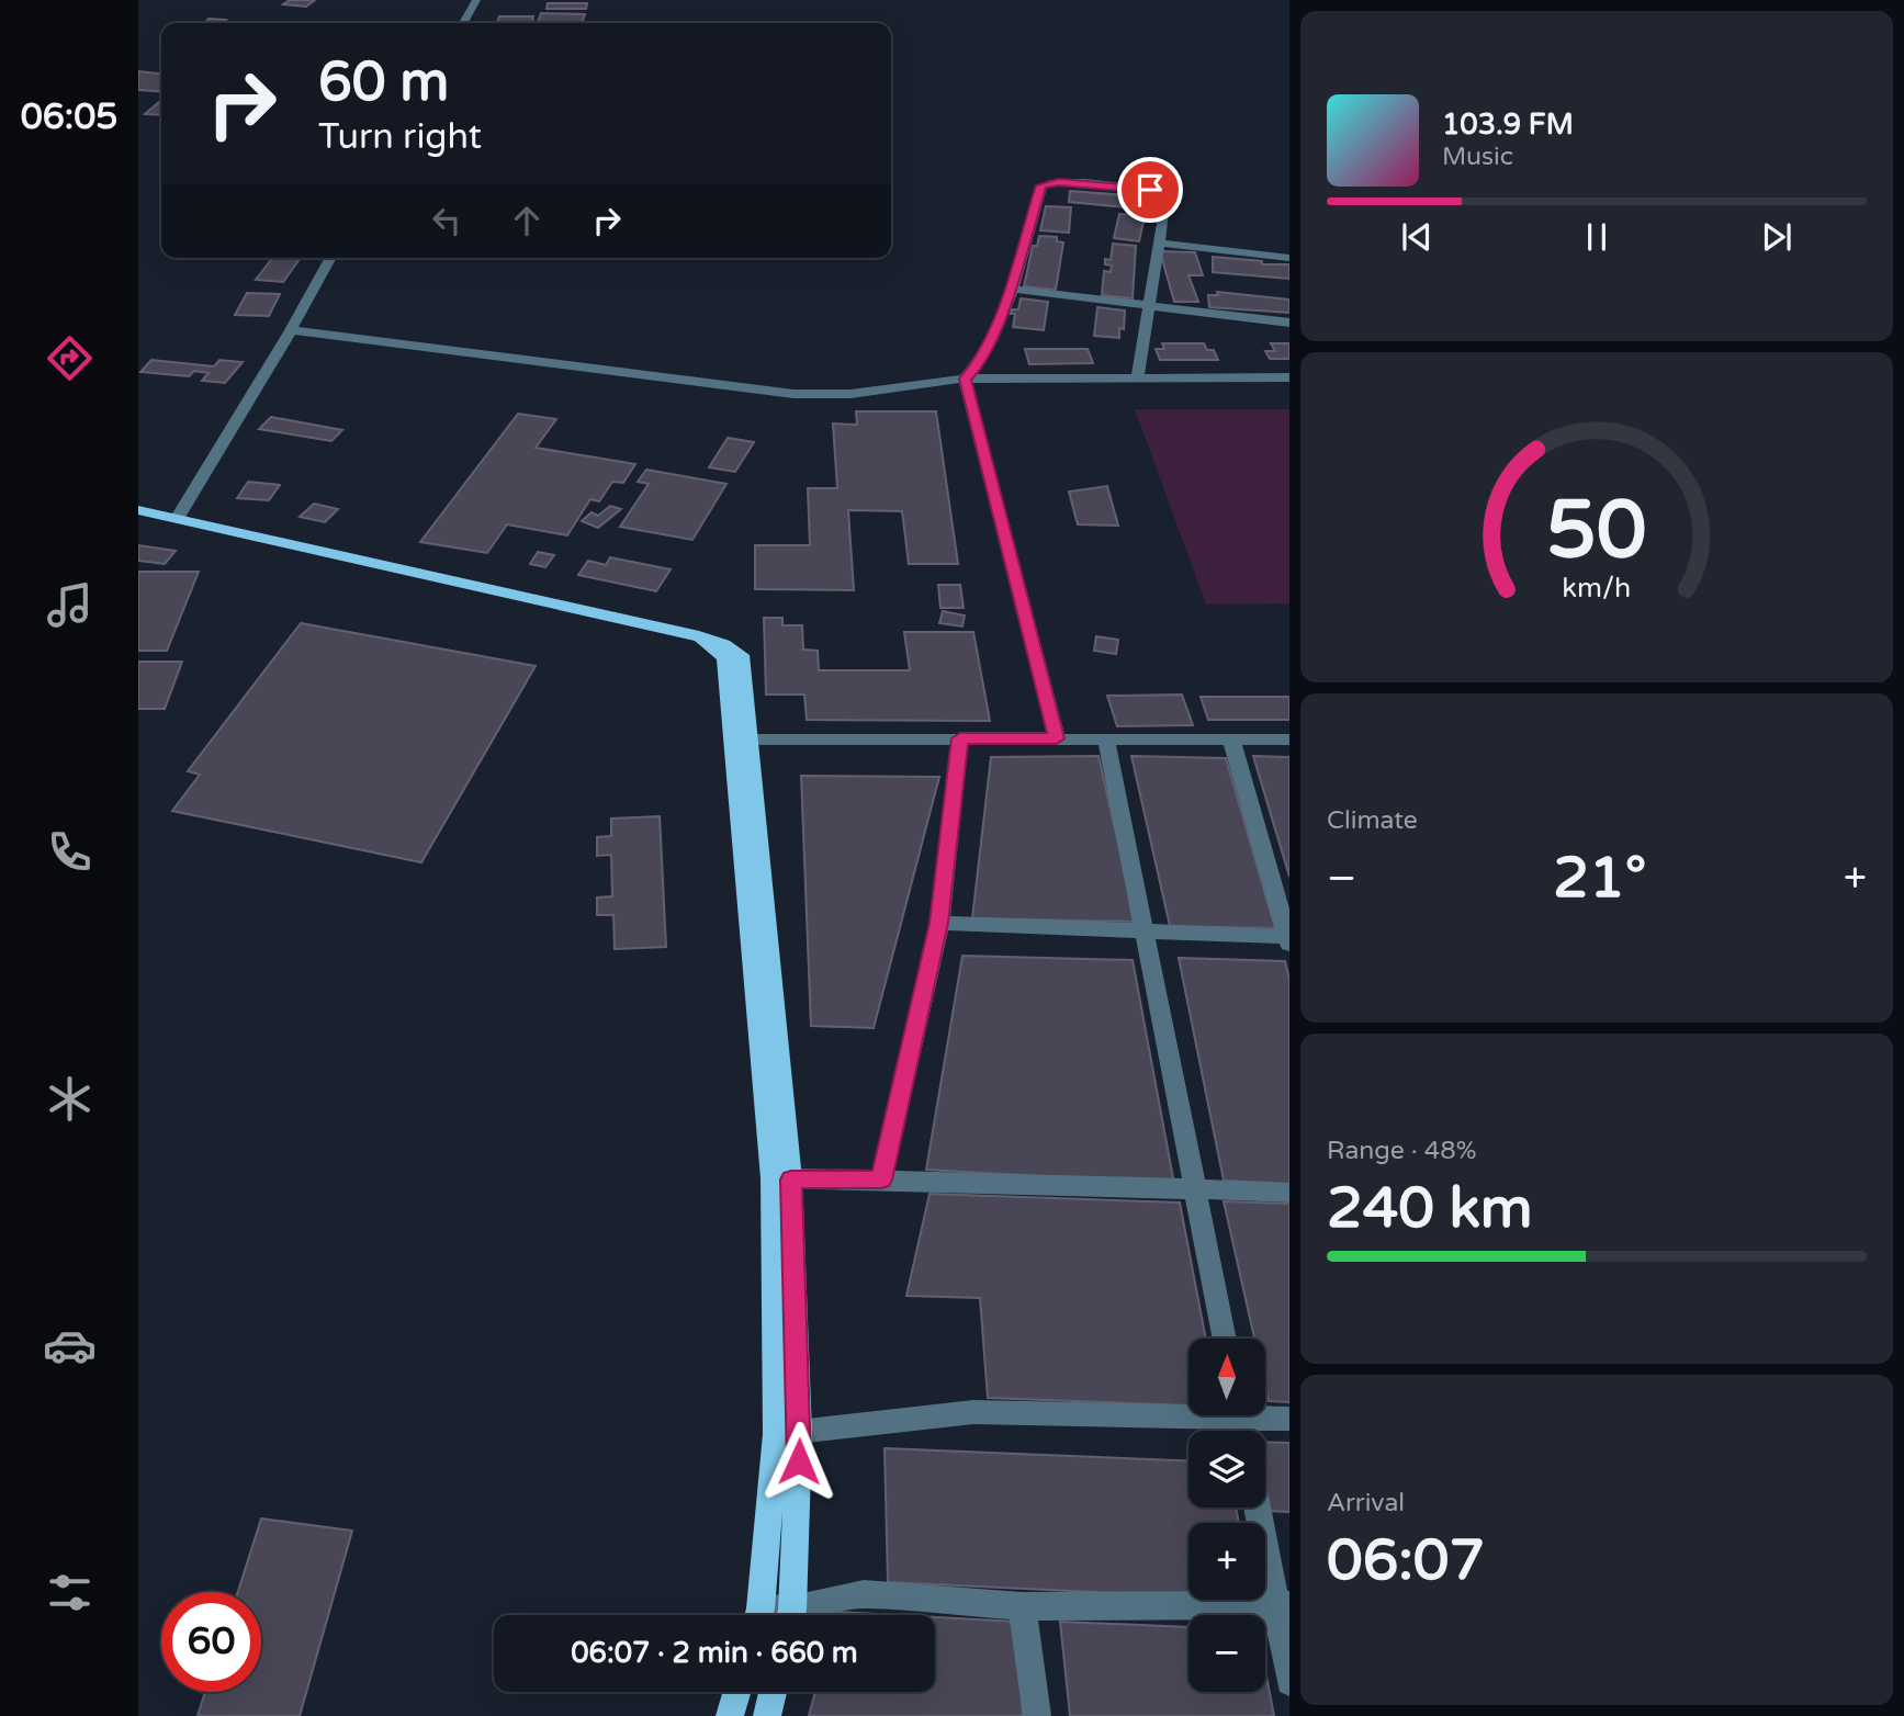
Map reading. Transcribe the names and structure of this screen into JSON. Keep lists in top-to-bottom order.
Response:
{
  "north": "top",
  "page": {
    "tabs": "06:05",
    "turn": ["60 m", "Turn right"],
    "song": ["103.9 FM", "Music"],
    "tile": [
      "Climate",
      ["Range · 48%", "240 km"],
      ["Arrival", "06:07"]
    ],
    "heat": ["−", "21°", "+"],
    "map_buttons": ["+", "−"],
    "limit": "60",
    "trip": "06:07 · 2 min · 660 m",
    "gauge": ["50", "km/h"]
  }
}
